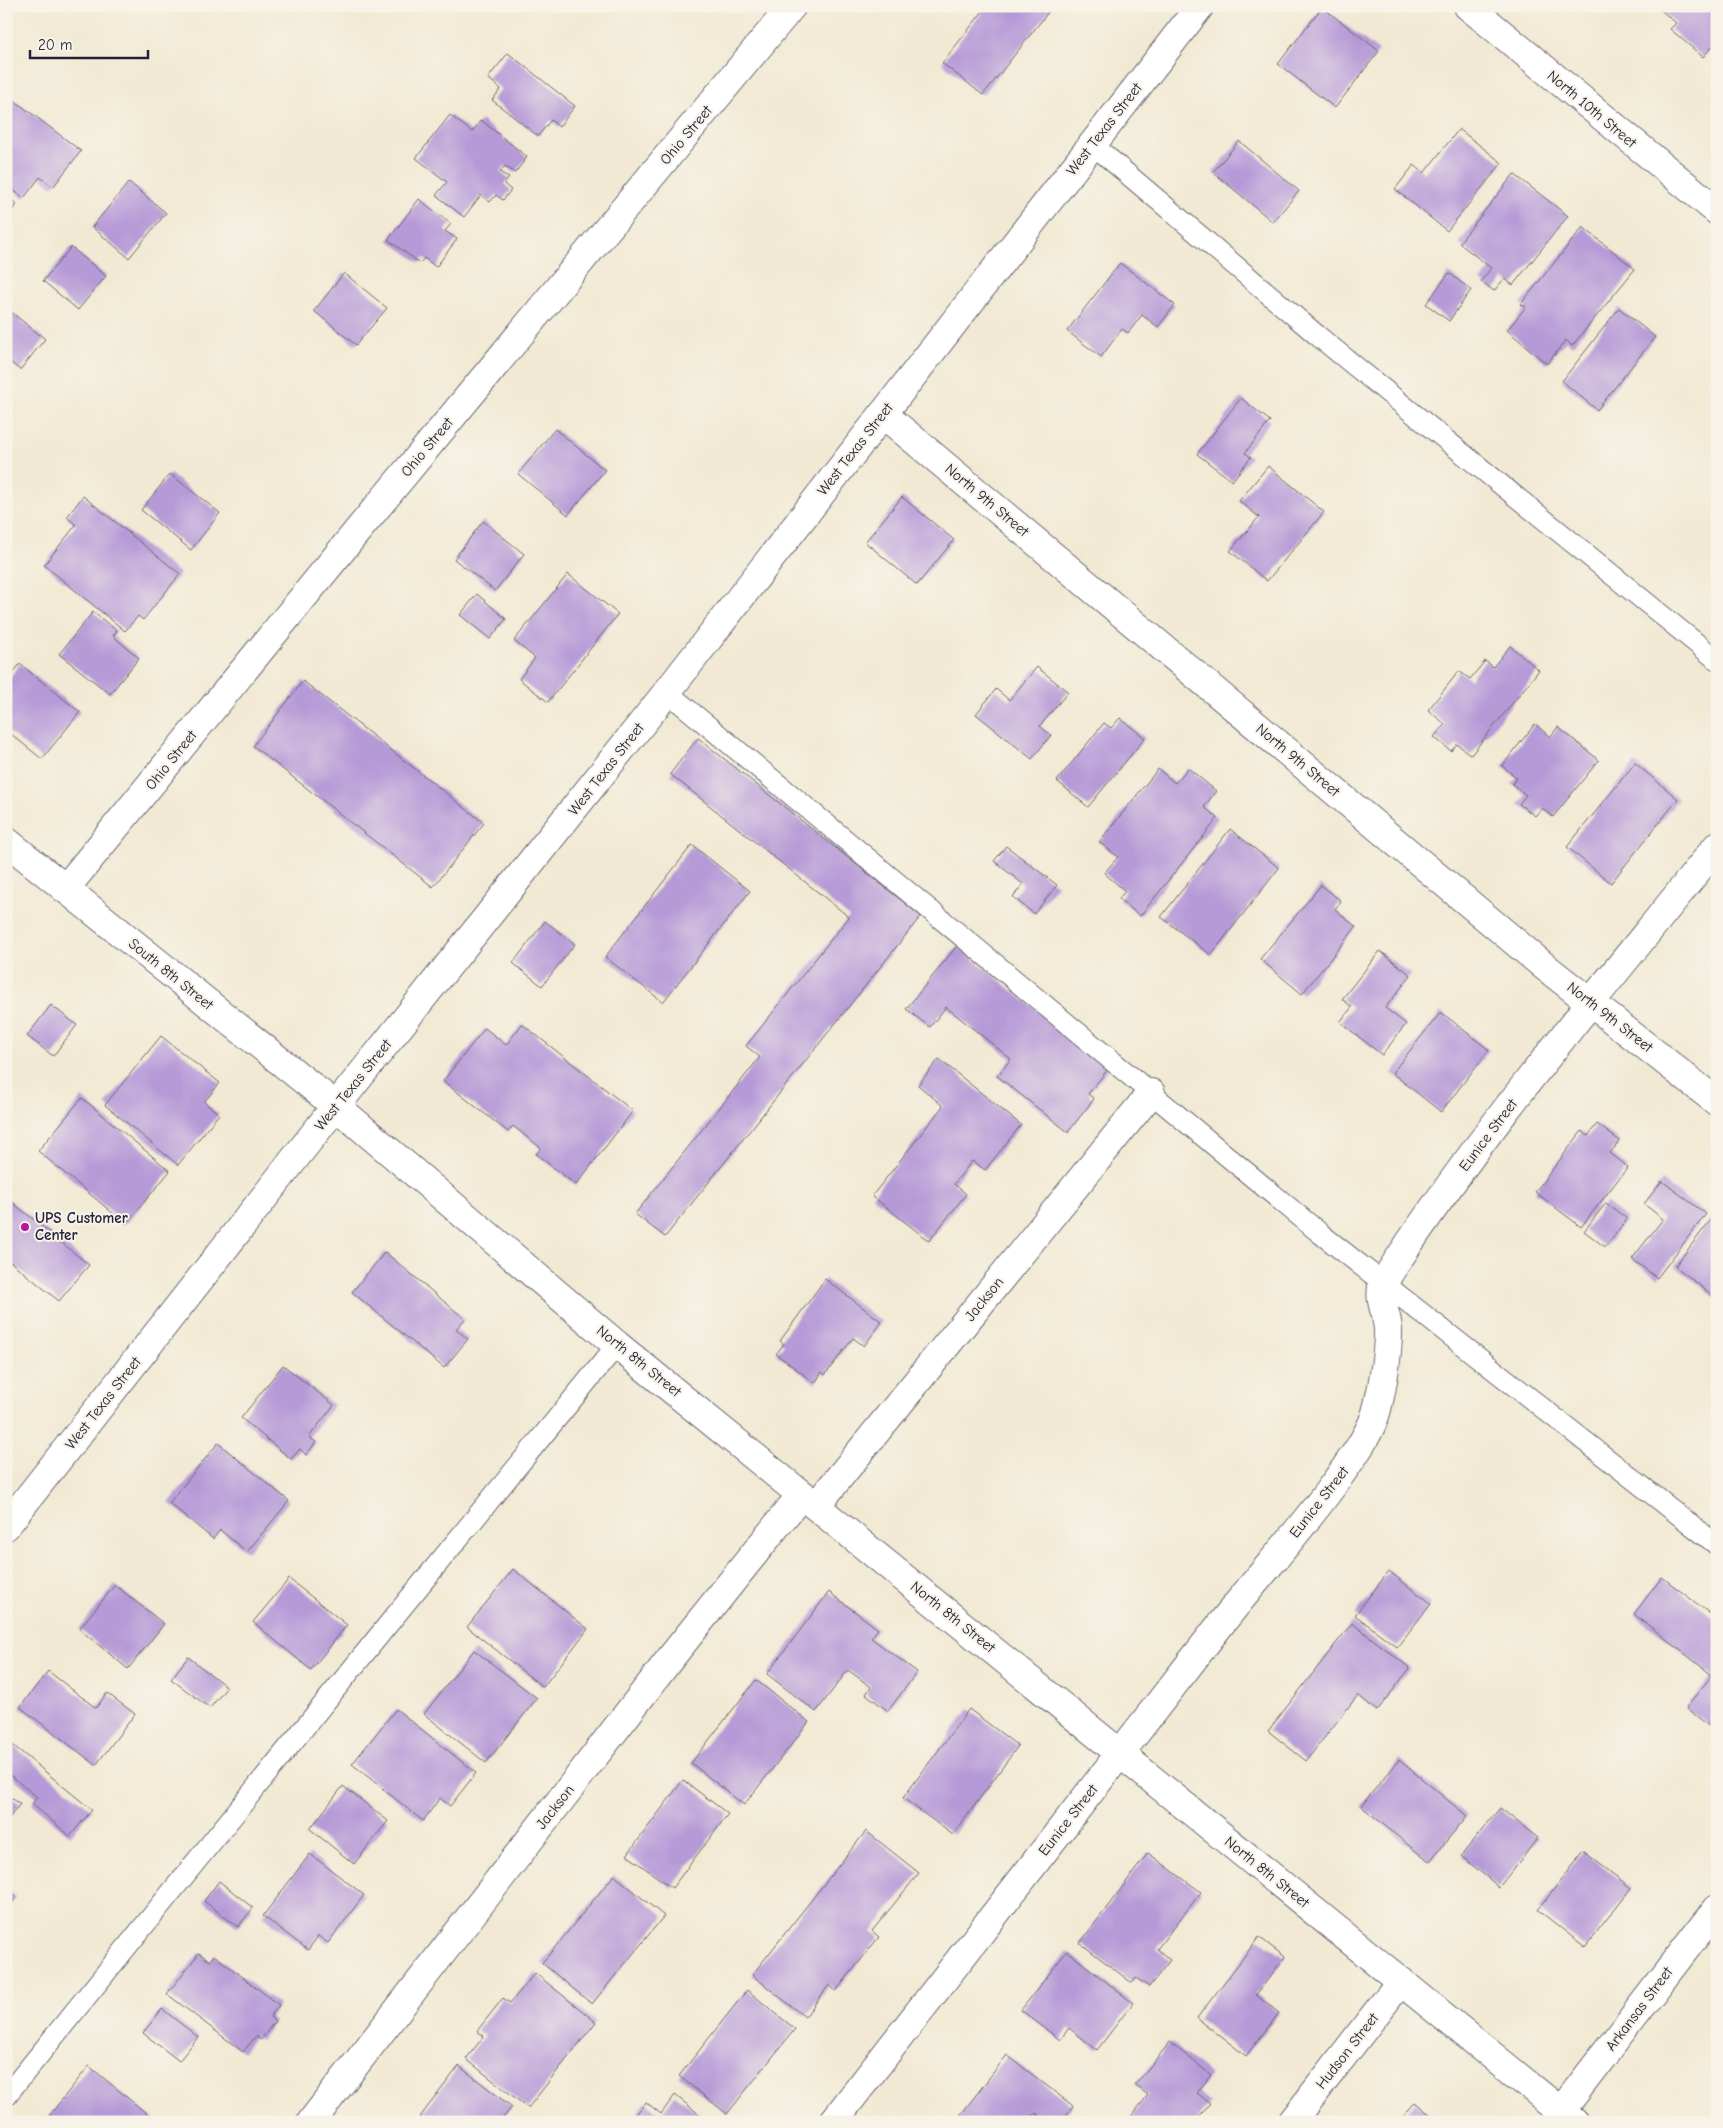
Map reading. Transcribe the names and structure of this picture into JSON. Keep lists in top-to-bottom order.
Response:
{
  "streets": {
    "street": [
      "North 10th Street",
      "West Texas Street",
      "Ohio Street",
      "North 9th Street",
      "South 8th Street",
      "Eunice Street",
      "Jackson",
      "North 8th Street",
      "Arkansas Street",
      "Hudson Street"
    ]
  },
  "crossings": [
    ["West Texas Street", "North 9th Street"],
    ["West Texas Street", "South 8th Street"],
    ["West Texas Street", "North 8th Street"],
    ["Ohio Street", "South 8th Street"],
    ["North 9th Street", "Eunice Street"],
    ["South 8th Street", "North 8th Street"],
    ["Eunice Street", "North 8th Street"],
    ["Jackson", "North 8th Street"],
    ["North 8th Street", "Arkansas Street"],
    ["North 8th Street", "Hudson Street"]
  ],
  "places": ["UPS Customer Center"],
  "scale_bar": "20 m"
}
